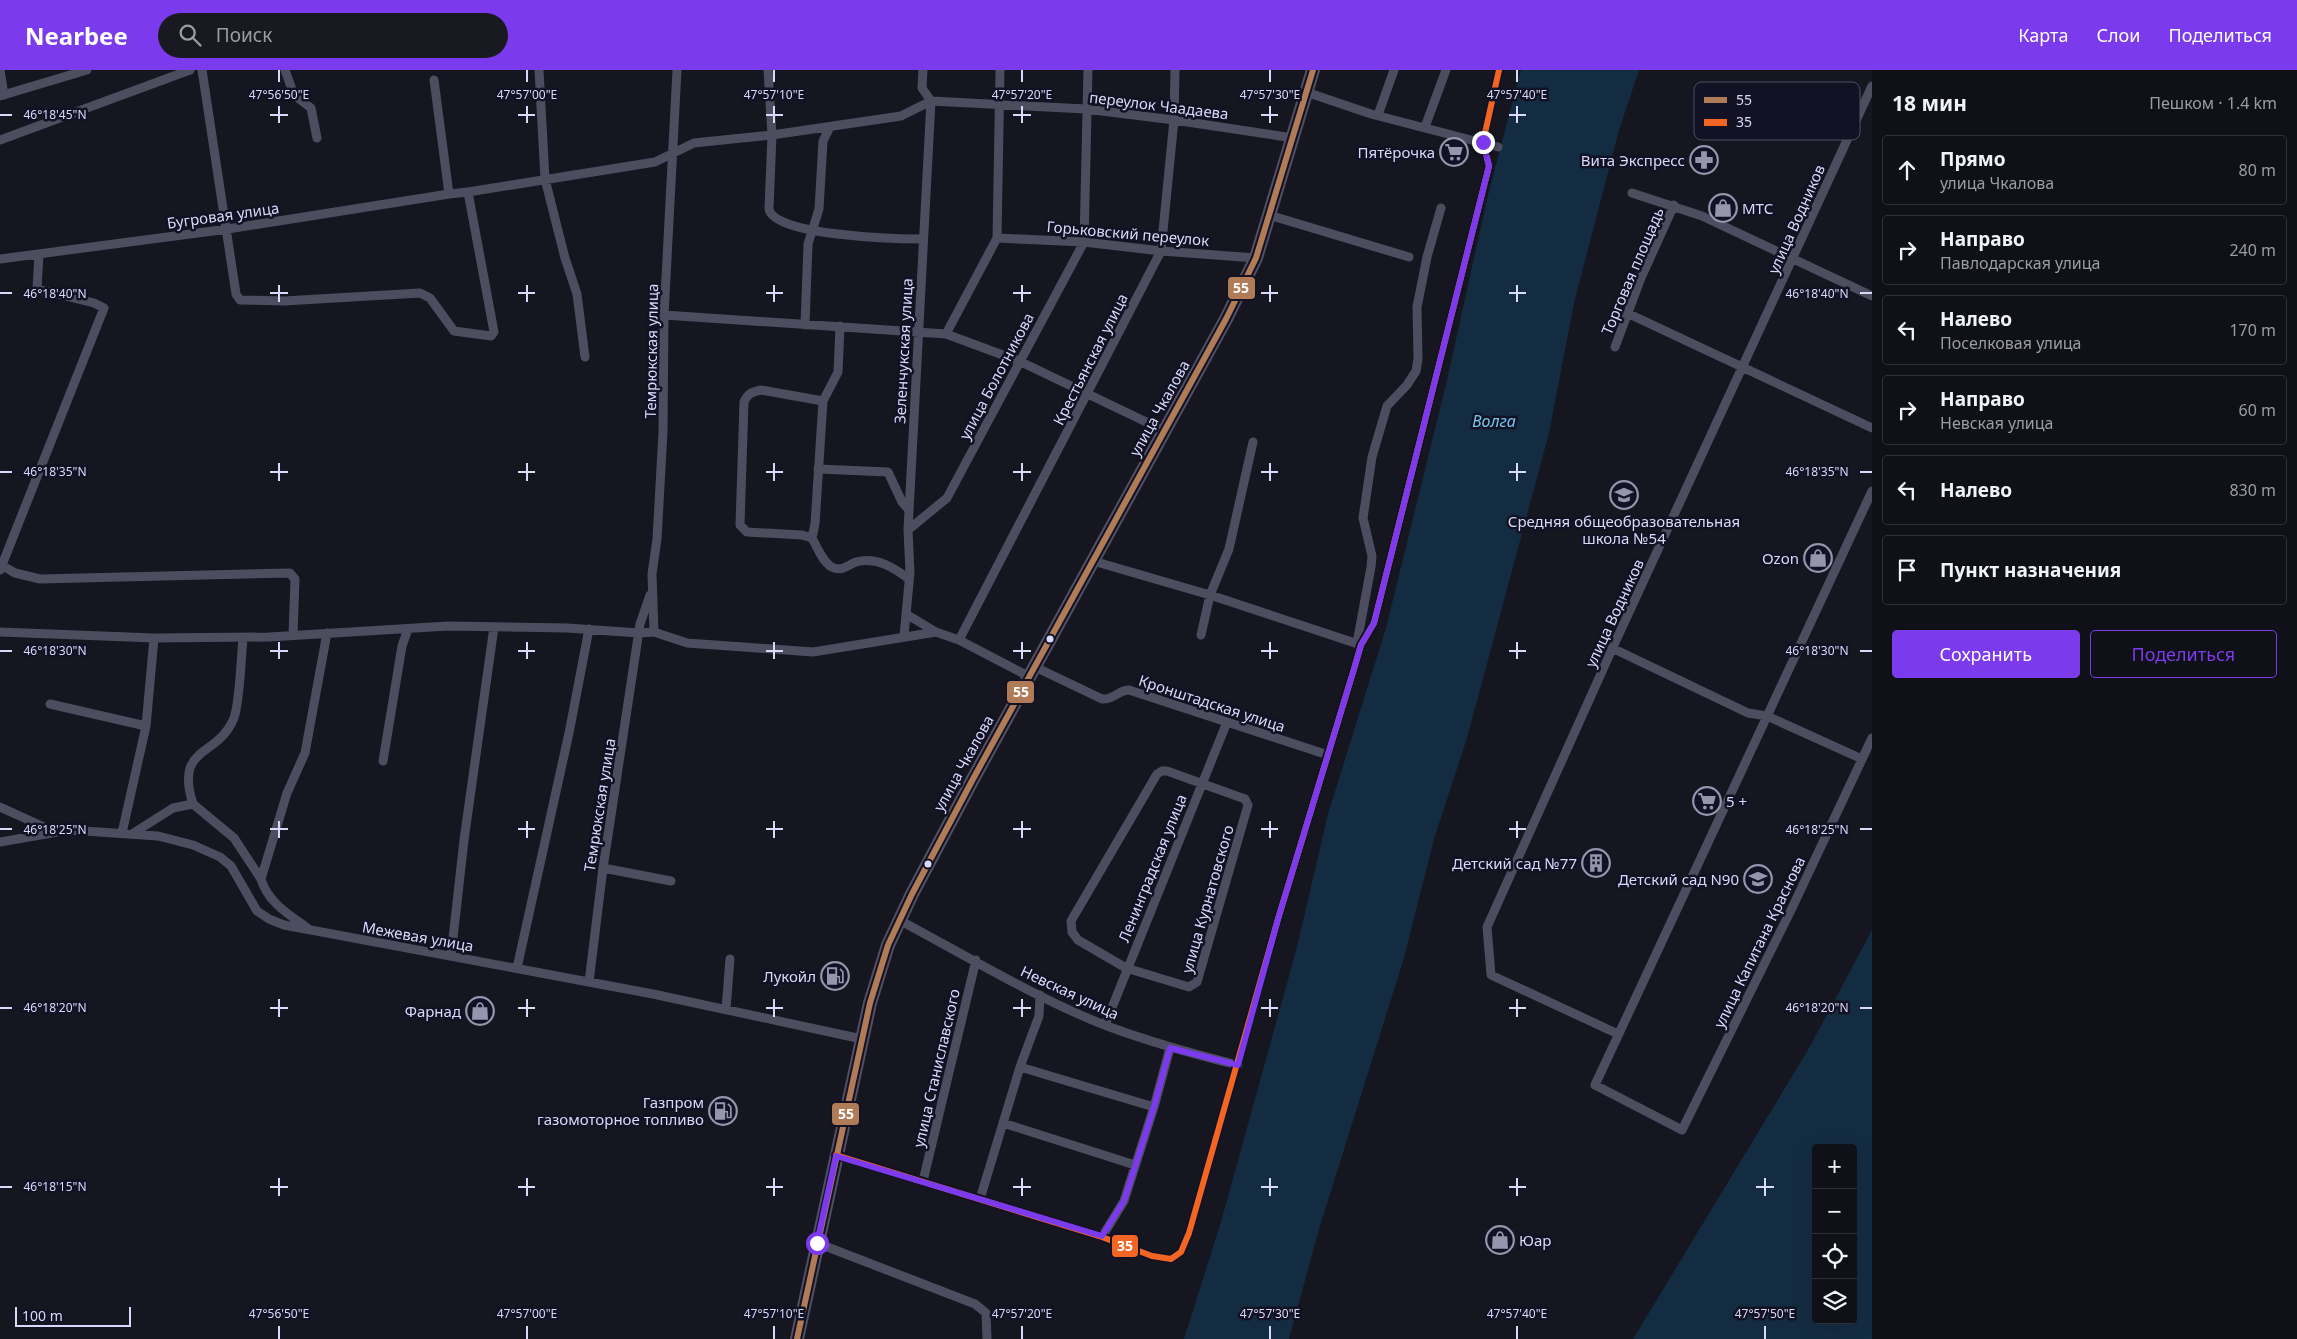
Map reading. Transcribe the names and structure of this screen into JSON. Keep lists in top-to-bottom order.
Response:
{
  "streets": {
    "main road": ["улица Чкалова"],
    "street": [
      "переулок Чаадаева",
      "Бугровая улица",
      "улица Водников",
      "Горьковский переулок",
      "Торговая площадь",
      "Темрюкская улица",
      "Зеленчукская улица",
      "Крестьянская улица",
      "улица Болотникова",
      "Кронштадская улица",
      "Ленинградская улица",
      "улица Курнатовского",
      "Межевая улица",
      "улица Капитана Краснова",
      "Невская улица",
      "улица Станиславского"
    ]
  },
  "crossings": [
    ["переулок Чаадаева", "Зеленчукская улица"],
    ["переулок Чаадаева", "Крестьянская улица"],
    ["переулок Чаадаева", "улица Болотникова"],
    ["переулок Чаадаева", "улица Чкалова"],
    ["улица Водников", "улица Капитана Краснова"],
    ["Горьковский переулок", "Крестьянская улица"],
    ["Горьковский переулок", "улица Болотникова"],
    ["Горьковский переулок", "улица Чкалова"],
    ["Темрюкская улица", "Межевая улица"],
    ["Зеленчукская улица", "улица Болотникова"],
    ["Зеленчукская улица", "Кронштадская улица"],
    ["Крестьянская улица", "Кронштадская улица"],
    ["улица Чкалова", "Кронштадская улица"],
    ["улица Чкалова", "Межевая улица"],
    ["улица Чкалова", "Невская улица"],
    ["Кронштадская улица", "Ленинградская улица"],
    ["Ленинградская улица", "улица Курнатовского"],
    ["Ленинградская улица", "Невская улица"],
    ["Невская улица", "улица Станиславского"]
  ],
  "water": ["Волга"],
  "places": {
    "supermarket": ["Пятёрочка", "5 +"],
    "pharmacy": ["Вита Экспресс"],
    "shop": [
      "МТС",
      "Ozon",
      "Фарнад",
      "Юар"
    ],
    "school or university": ["Средняя общеобразовательная школа №54", "Детский сад N90"],
    "building": ["Детский сад №77"],
    "fuel station": ["Лукойл", "Газпром газомоторное топливо"]
  },
  "lines": ["transit line 55", "transit line 35"],
  "legend": ["55", "35"],
  "scale_bar": "100 m",
  "page": {
    "header": "Nearbee",
    "search": "Поиск",
    "nav": ["Карта", "Слои", "Поделиться"],
    "heading": ["18 мин", "Пешком · 1.4 km"],
    "list": [
      ["Прямо", "улица Чкалова", "80 m"],
      ["Направо", "Павлодарская улица", "240 m"],
      ["Налево", "Поселковая улица", "170 m"],
      ["Направо", "Невская улица", "60 m"],
      ["Налево", "830 m"],
      "Пункт назначения"
    ],
    "buttons": ["Сохранить", "Поделиться"],
    "map_buttons": ["+", "−"],
    "scale": "100 m"
  },
  "coordinates": [
    "47°56'50\"E",
    "47°57'00\"E",
    "47°57'10\"E",
    "47°57'20\"E",
    "47°57'30\"E",
    "47°57'40\"E",
    "46°18'45\"N",
    "46°18'40\"N",
    "46°18'35\"N",
    "46°18'30\"N",
    "46°18'25\"N",
    "46°18'20\"N",
    "46°18'15\"N",
    "47°57'50\"E"
  ]
}
